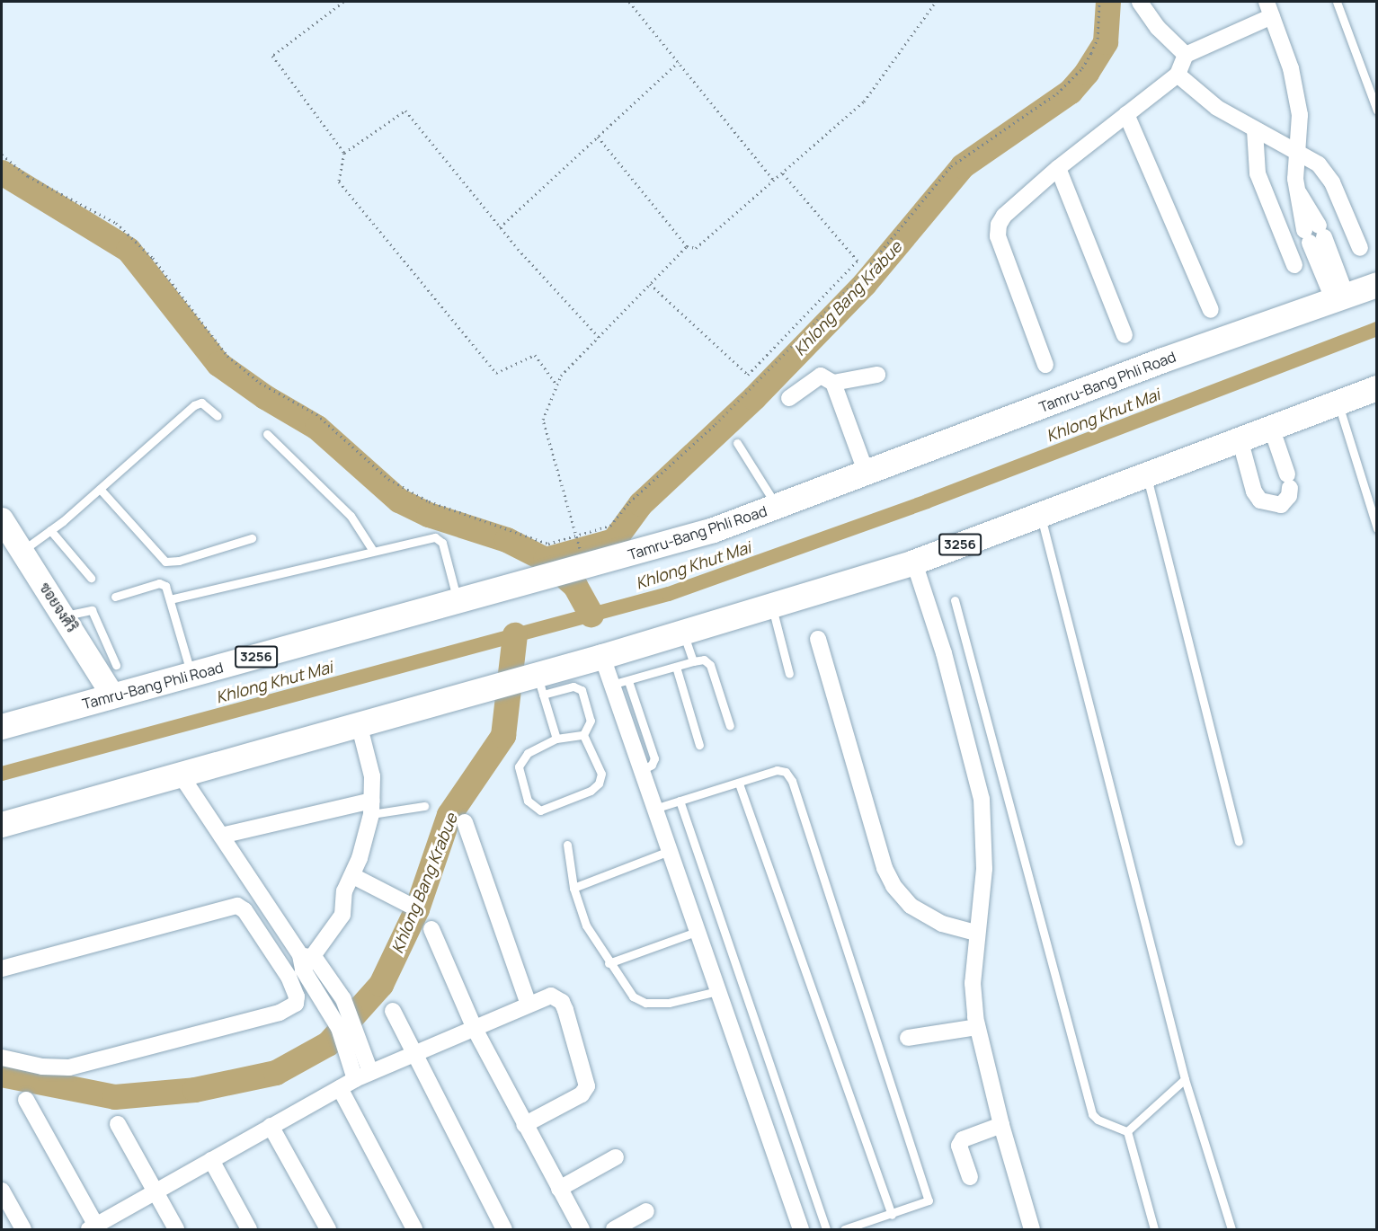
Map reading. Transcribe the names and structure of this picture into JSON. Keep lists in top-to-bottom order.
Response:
{
  "streets": {
    "main road": ["Tamru-Bang Phli Road", "3256"],
    "street": ["ซอยจงศิริ"]
  },
  "crossings": [
    ["Tamru-Bang Phli Road", "ซอยจงศิริ"]
  ],
  "water": ["Khlong Bang Krabue", "Khlong Khut Mai"]
}
